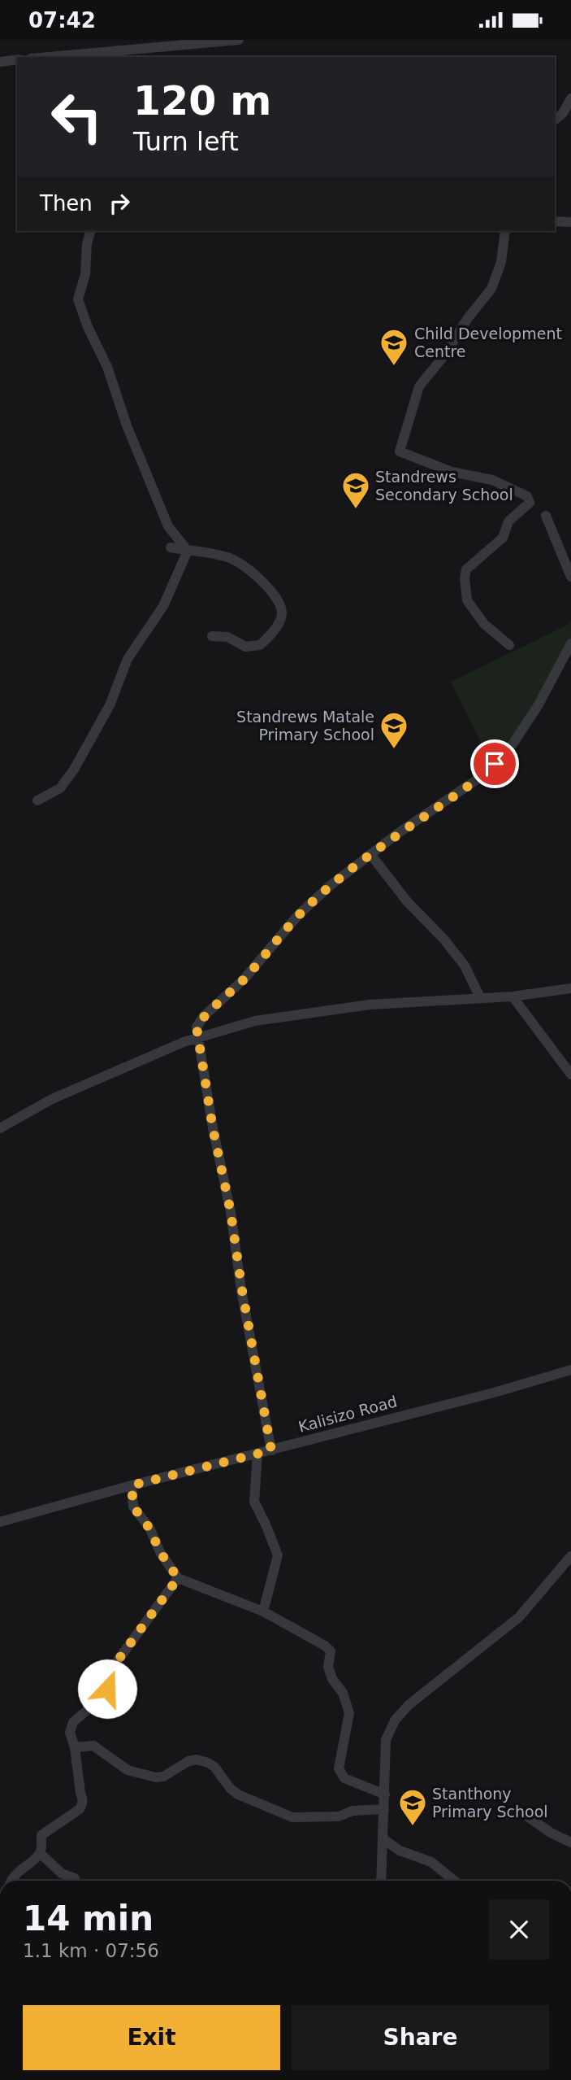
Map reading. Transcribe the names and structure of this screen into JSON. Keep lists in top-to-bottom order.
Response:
{
  "streets": {
    "street": ["Kalisizo Road"]
  },
  "places": {
    "school or university": [
      "Child Development Centre",
      "Standrews Secondary School",
      "Standrews Matale Primary School",
      "Stanthony Primary School"
    ]
  },
  "page": {
    "status": "07:42",
    "turn": ["120 m", "Turn left"],
    "then": "Then",
    "heading": ["14 min", "1.1 km · 07:56"],
    "buttons": ["Exit", "Share"]
  }
}
